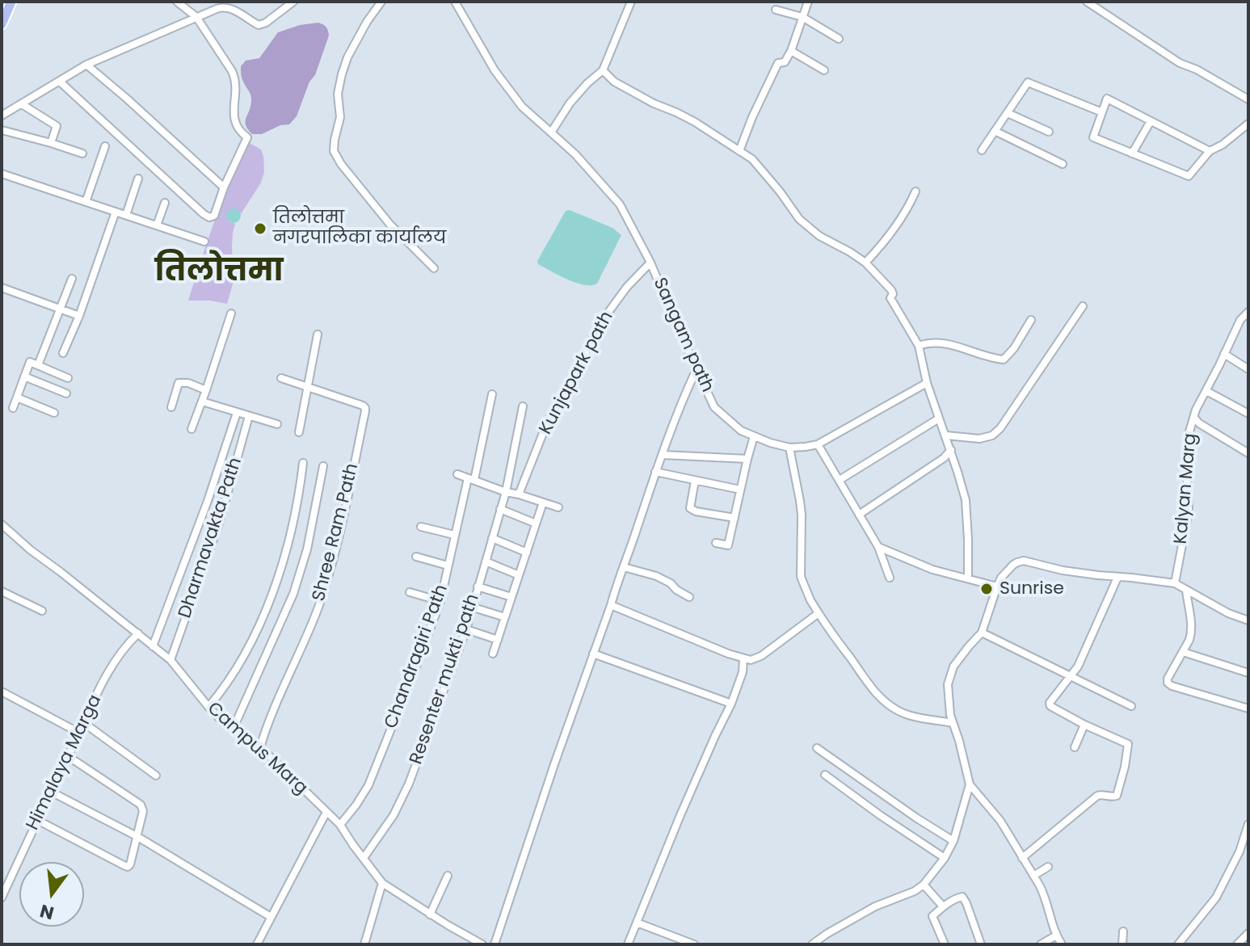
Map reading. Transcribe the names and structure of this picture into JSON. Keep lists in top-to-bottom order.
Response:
{
  "streets": {
    "street": [
      "Sangam path",
      "Kunjapark path",
      "Kalyan Marg",
      "Shree Ram Path",
      "Dharmavakta Path",
      "Chandragiri Path",
      "Resenter mukti path",
      "Campus Marg",
      "Himalaya Marga"
    ]
  },
  "crossings": [
    ["Sangam path", "Kunjapark path"],
    ["Shree Ram Path", "Campus Marg"],
    ["Dharmavakta Path", "Campus Marg"],
    ["Chandragiri Path", "Campus Marg"],
    ["Resenter mukti path", "Campus Marg"],
    ["Campus Marg", "Himalaya Marga"]
  ],
  "districts": ["तिलोत्तमा"],
  "places": ["तिलोत्तमा नगरपालिका कार्यालय", "Sunrise"],
  "north": "bottom"
}
